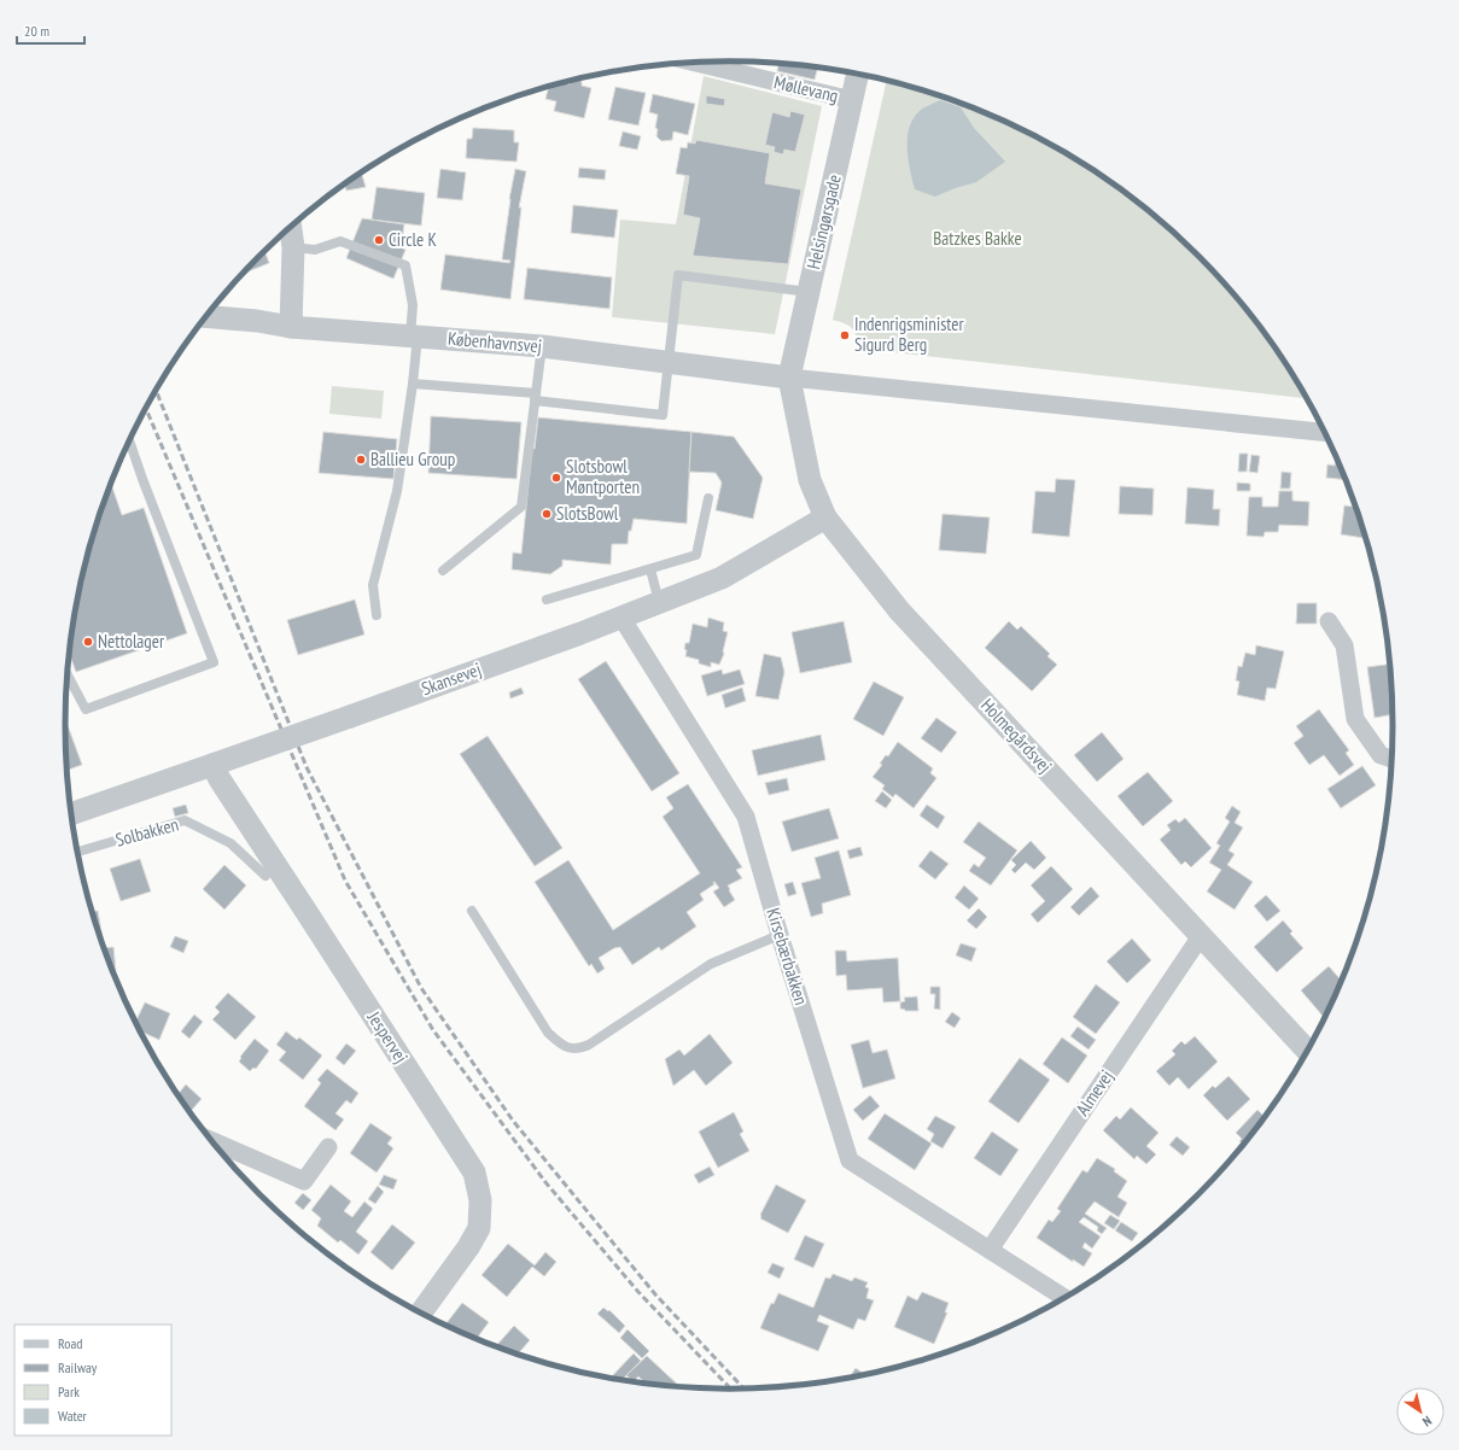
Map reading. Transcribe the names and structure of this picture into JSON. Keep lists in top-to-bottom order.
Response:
{
  "streets": {
    "street": [
      "Møllevang",
      "Helsingørsgade",
      "Københavnsvej",
      "Skansevej",
      "Holmegårdsvej",
      "Kirsebærbakken",
      "Jespervej",
      "Almevej"
    ],
    "lane": ["Solbakken"]
  },
  "crossings": [
    ["Møllevang", "Helsingørsgade"],
    ["Helsingørsgade", "Københavnsvej"],
    ["Helsingørsgade", "Holmegårdsvej"],
    ["Københavnsvej", "Holmegårdsvej"],
    ["Skansevej", "Holmegårdsvej"],
    ["Skansevej", "Kirsebærbakken"],
    ["Skansevej", "Jespervej"],
    ["Holmegårdsvej", "Almevej"],
    ["Kirsebærbakken", "Almevej"]
  ],
  "parks": ["Batzkes Bakke"],
  "places": [
    "Circle K",
    "Indenrigsminister Sigurd Berg",
    "Ballieu Group",
    "Slotsbowl Møntporten",
    "SlotsBowl",
    "Nettolager"
  ],
  "legend": [
    "Road",
    "Railway",
    "Park",
    "Water"
  ],
  "scale_bar": "20 m",
  "north": "bottom right"
}
